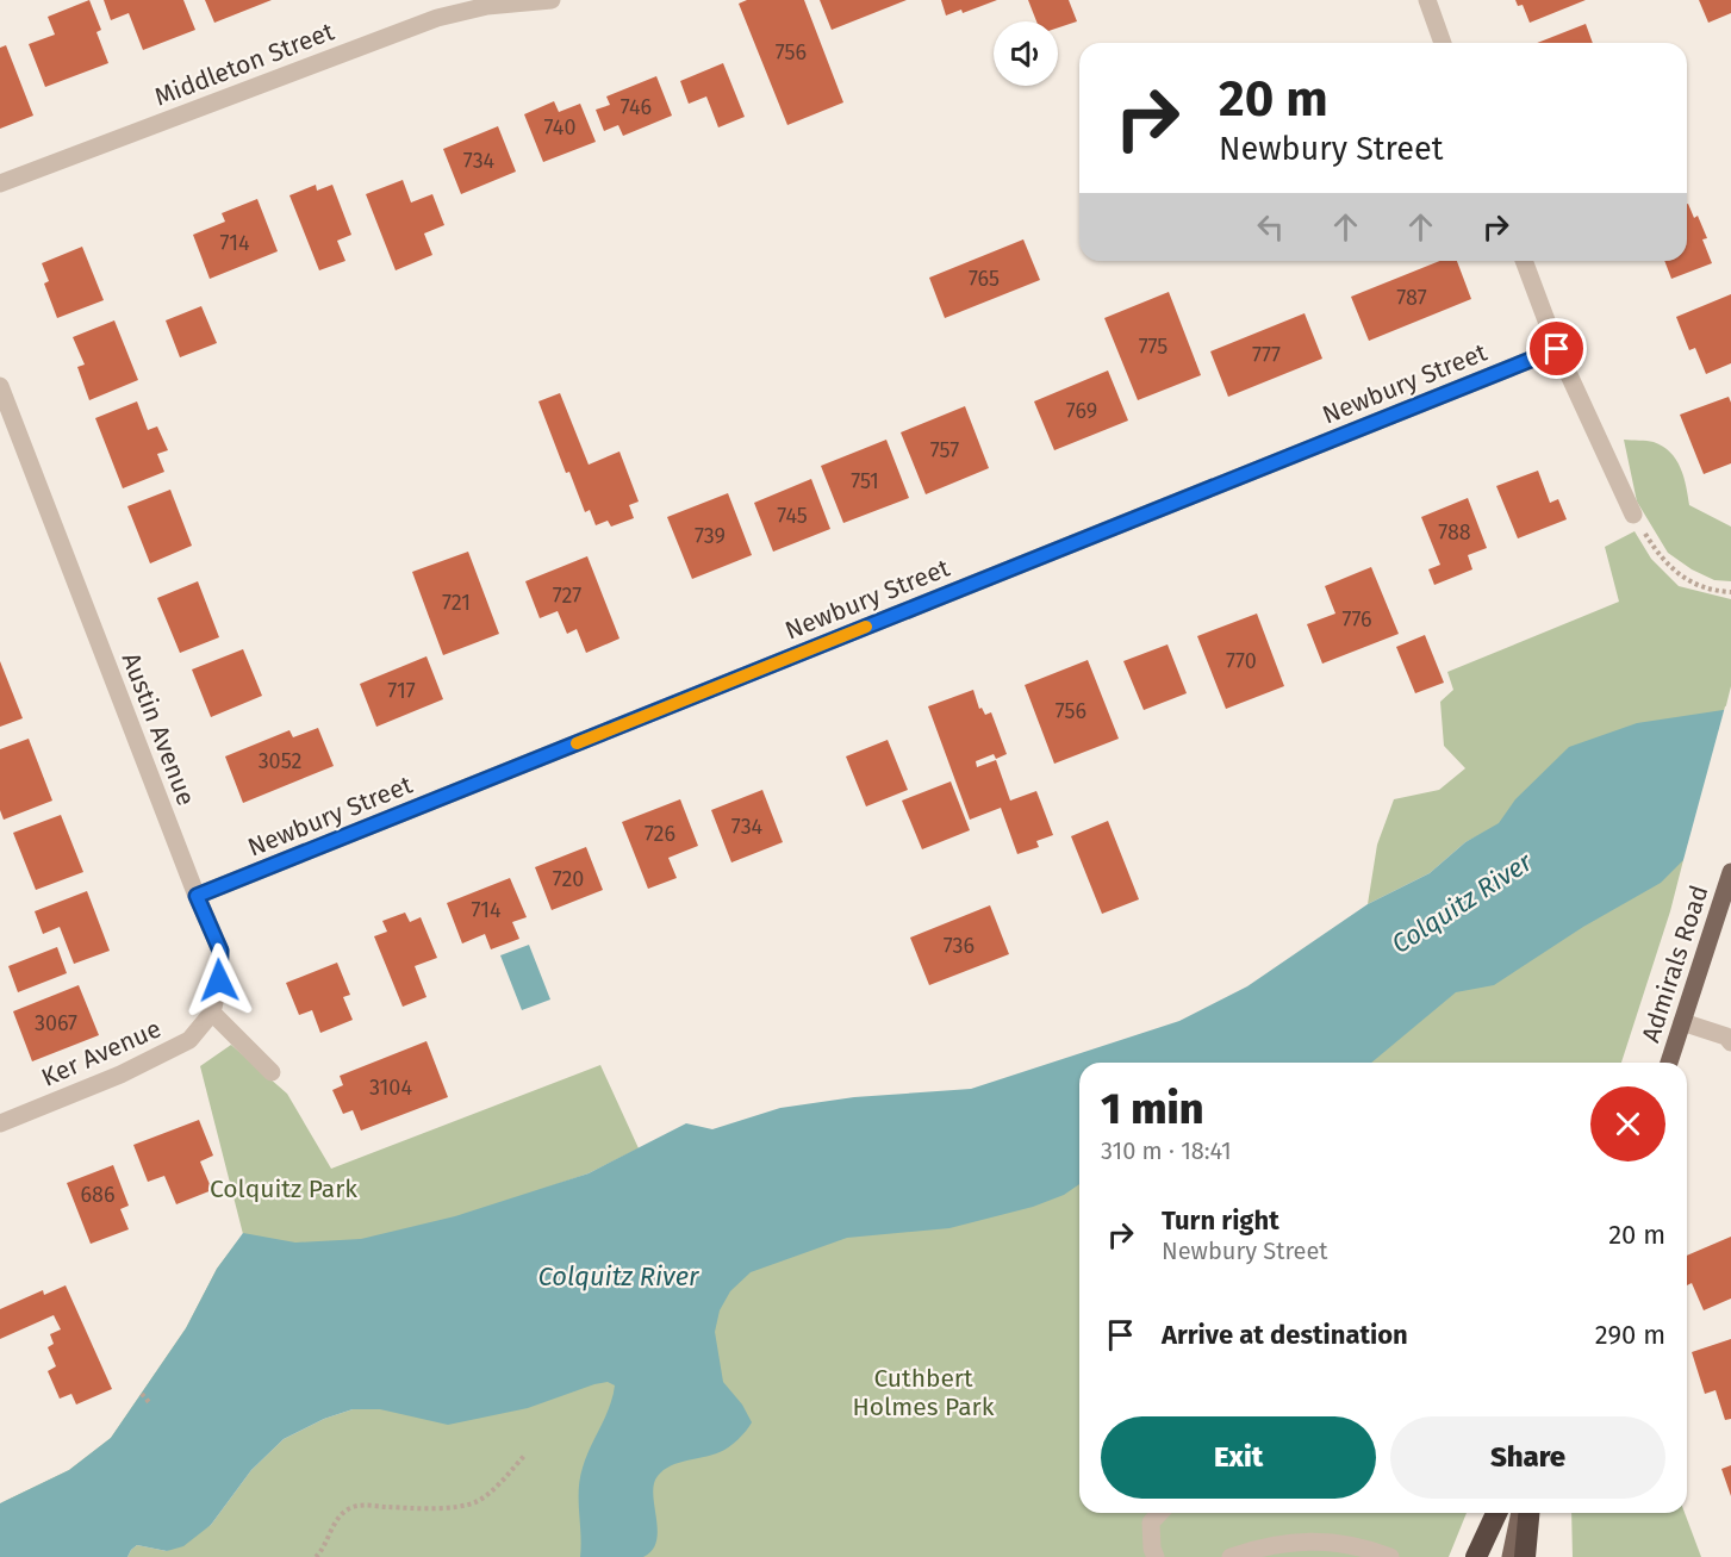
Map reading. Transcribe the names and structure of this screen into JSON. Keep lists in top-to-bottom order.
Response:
{
  "streets": {
    "main road": ["Admirals Road"],
    "street": [
      "Middleton Street",
      "Newbury Street",
      "Austin Avenue",
      "Ker Avenue"
    ]
  },
  "crossings": [
    ["Newbury Street", "Austin Avenue"],
    ["Austin Avenue", "Ker Avenue"]
  ],
  "water": ["Colquitz River"],
  "parks": ["Colquitz Park", "Cuthbert Holmes Park"],
  "house_numbers": [
    "756",
    "746",
    "740",
    "734",
    "714",
    "765",
    "787",
    "775",
    "777",
    "769",
    "757",
    "751",
    "745",
    "788",
    "739",
    "727",
    "721",
    "776",
    "770",
    "717",
    "756",
    "3052",
    "734",
    "726",
    "720",
    "714",
    "736",
    "3067",
    "3104",
    "686"
  ],
  "page": {
    "turn": ["20 m", "Newbury Street"],
    "heading": ["1 min", "310 m · 18:41"],
    "list": [
      {
        "name": "Turn right",
        "note": "Newbury Street",
        "value": "20 m"
      },
      {
        "name": "Arrive at destination",
        "value": "290 m"
      }
    ],
    "buttons": ["Exit", "Share"]
  }
}
